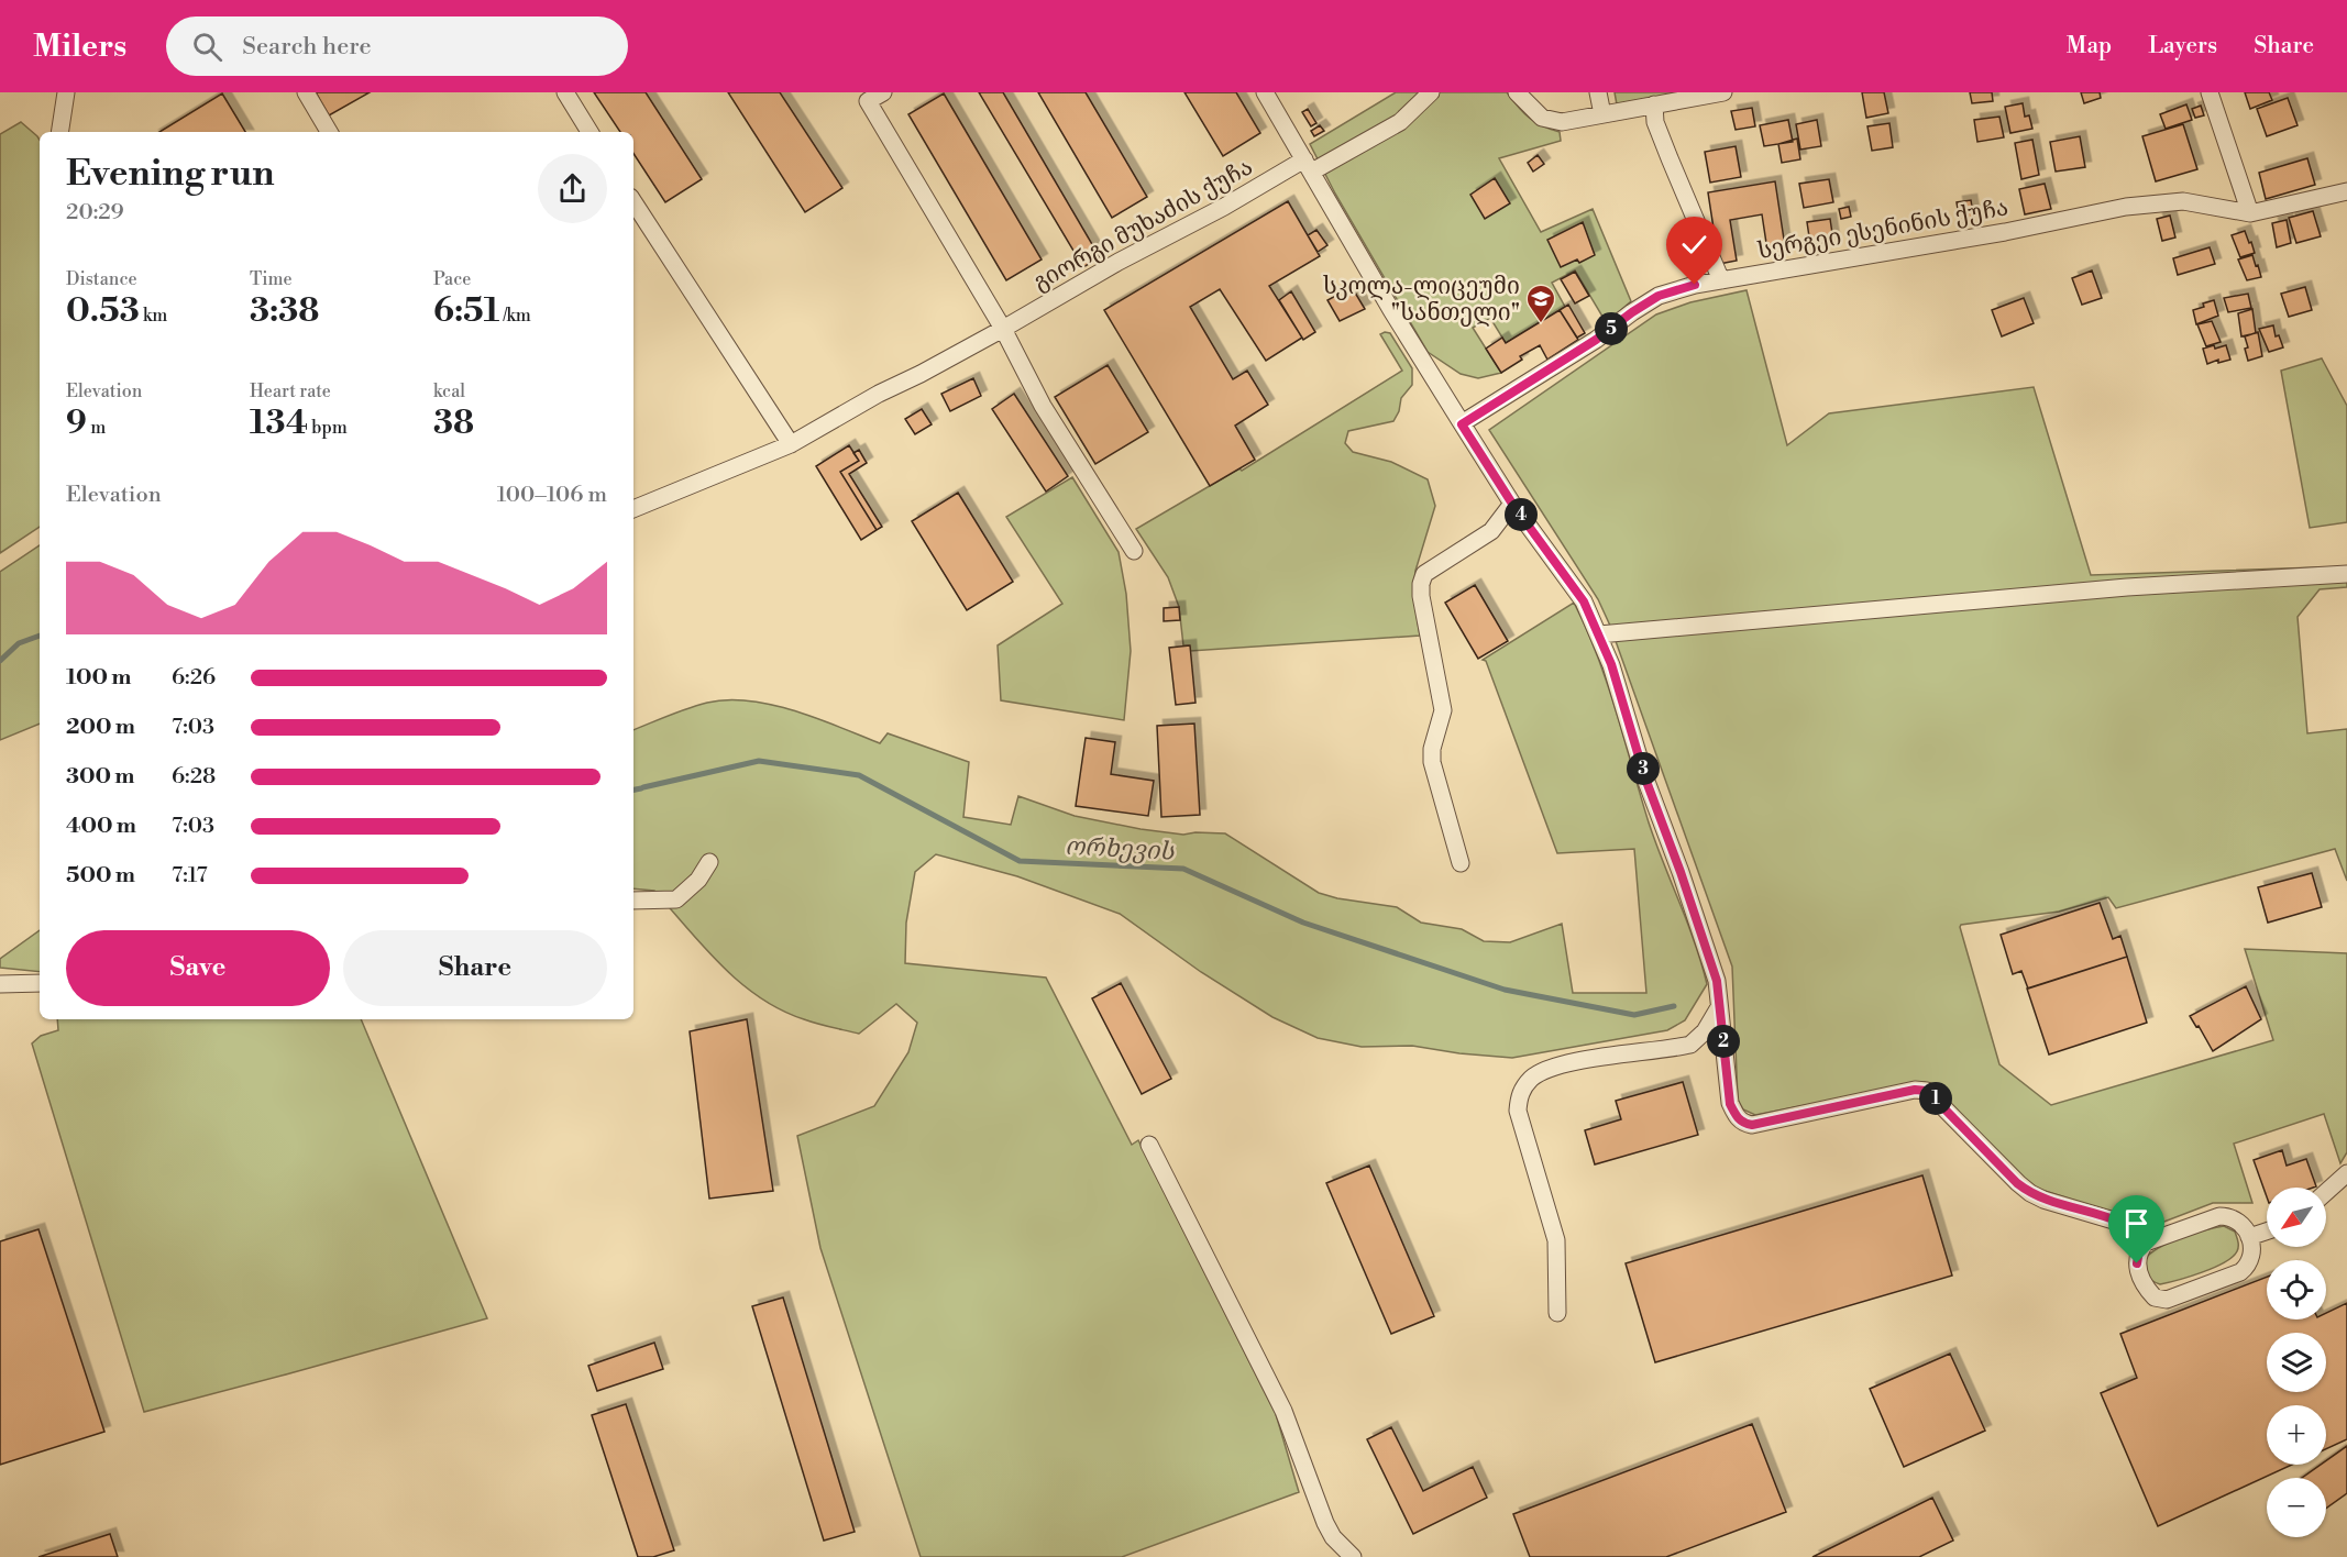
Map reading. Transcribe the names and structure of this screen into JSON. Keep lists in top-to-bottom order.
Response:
{
  "streets": {
    "street": ["გიორგი მუხაძის ქუჩა", "სერგეი ესენინის ქუჩა"]
  },
  "water": ["ორხევის"],
  "places": {
    "school or university": ["სკოლა-ლიცეუმი \"სანთელი\""]
  },
  "north": "bottom left",
  "page": {
    "header": "Milers",
    "search": "Search here",
    "nav": ["Map", "Layers", "Share"],
    "heading": ["Evening run", "20:29"],
    "stats": [
      ["Distance", "0.53 km"],
      ["Time", "3:38"],
      ["Pace", "6:51 /km"],
      ["Elevation", "9 m"],
      ["Heart rate", "134 bpm"],
      ["kcal", "38"]
    ],
    "pins": [
      "5",
      "4",
      "3",
      "2",
      "1"
    ],
    "chart": ["Elevation", "100–106 m"],
    "list": [
      {
        "name": "100 m",
        "note": "6:26"
      },
      {
        "name": "200 m",
        "note": "7:03"
      },
      {
        "name": "300 m",
        "note": "6:28"
      },
      {
        "name": "400 m",
        "note": "7:03"
      },
      {
        "name": "500 m",
        "note": "7:17"
      }
    ],
    "buttons": ["Save", "Share"],
    "map_buttons": ["+", "−"]
  }
}
